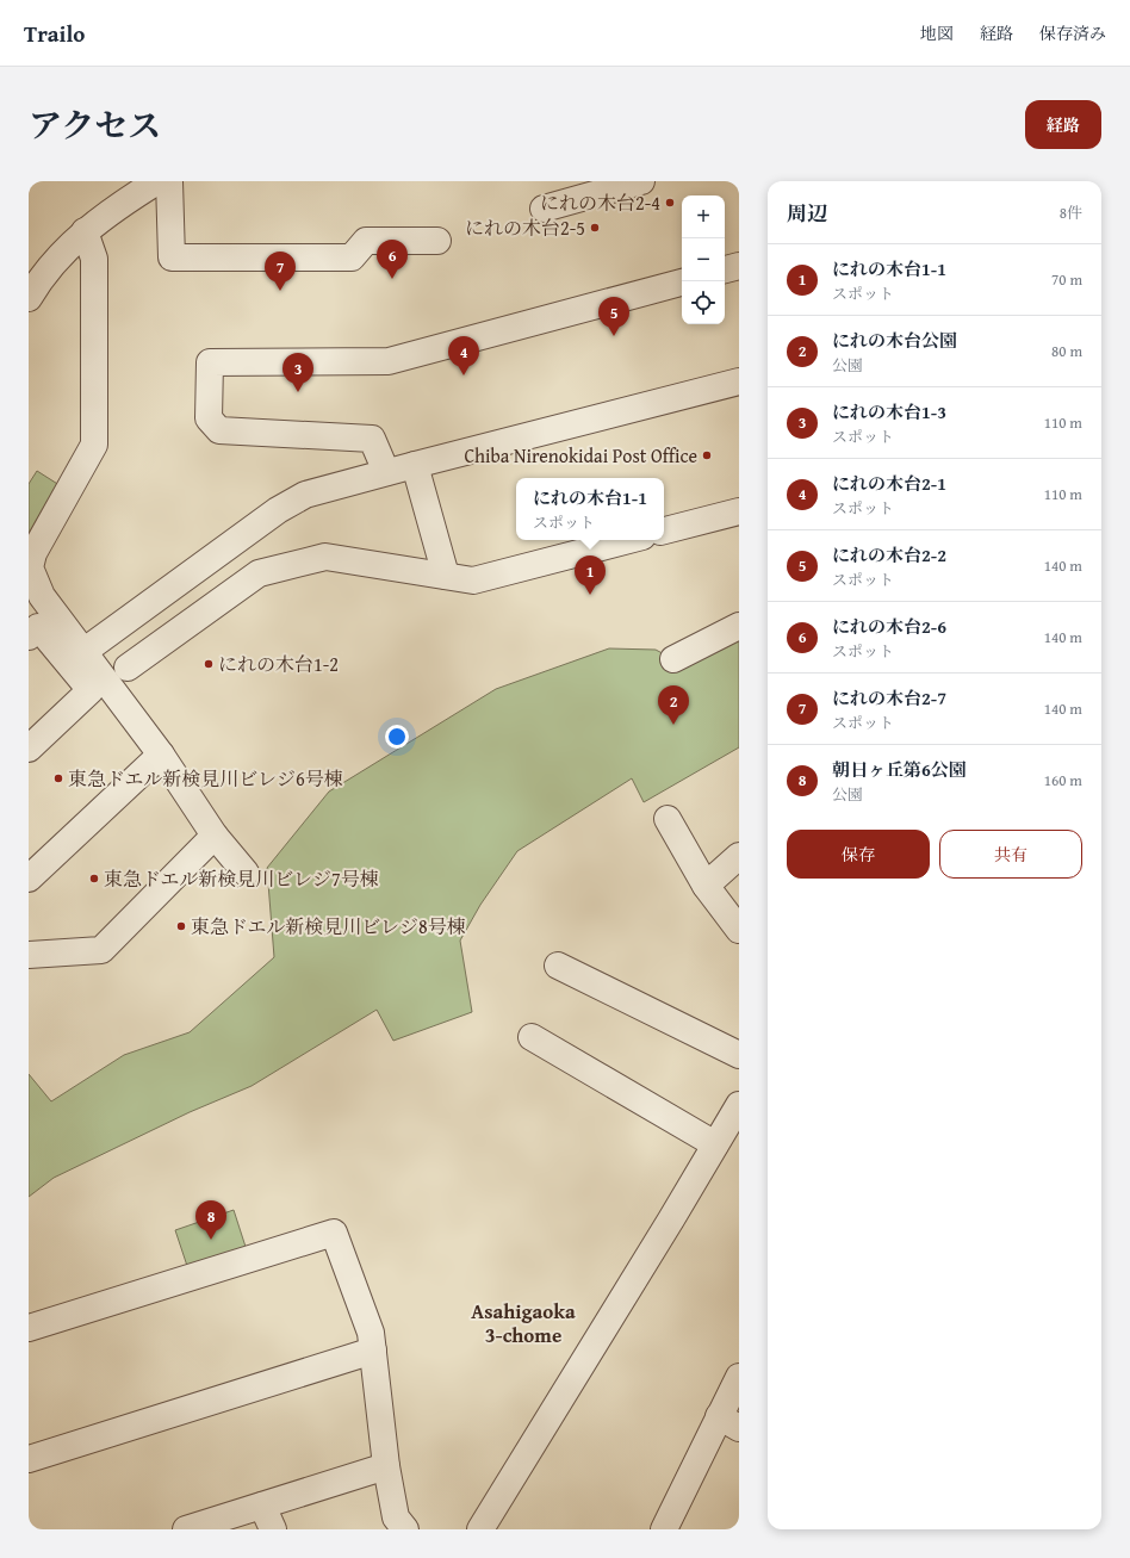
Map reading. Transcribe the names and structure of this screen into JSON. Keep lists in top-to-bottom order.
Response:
{
  "districts": ["Asahigaoka 3-chome"],
  "places": [
    "にれの木台2-4",
    "にれの木台2-5",
    "Chiba Nirenokidai Post Office",
    "にれの木台1-2",
    "東急ドエル新検見川ビレジ6号棟",
    "東急ドエル新検見川ビレジ7号棟",
    "東急ドエル新検見川ビレジ8号棟"
  ],
  "page": {
    "header": "Trailo",
    "nav": ["地図", "経路", "保存済み"],
    "title": "アクセス",
    "buttons": [
      "経路",
      ["保存", "共有"]
    ],
    "heading": ["周辺", "8件"],
    "map_buttons": ["+", "−"],
    "pins": [
      "6",
      "7",
      "5",
      "4",
      "3",
      "1",
      "2",
      "8"
    ],
    "list": [
      {
        "mark": "1",
        "name": "にれの木台1-1",
        "note": "スポット",
        "value": "70 m"
      },
      {
        "mark": "2",
        "name": "にれの木台公園",
        "note": "公園",
        "value": "80 m"
      },
      {
        "mark": "3",
        "name": "にれの木台1-3",
        "note": "スポット",
        "value": "110 m"
      },
      {
        "mark": "4",
        "name": "にれの木台2-1",
        "note": "スポット",
        "value": "110 m"
      },
      {
        "mark": "5",
        "name": "にれの木台2-2",
        "note": "スポット",
        "value": "140 m"
      },
      {
        "mark": "6",
        "name": "にれの木台2-6",
        "note": "スポット",
        "value": "140 m"
      },
      {
        "mark": "7",
        "name": "にれの木台2-7",
        "note": "スポット",
        "value": "140 m"
      },
      {
        "mark": "8",
        "name": "朝日ヶ丘第6公園",
        "note": "公園",
        "value": "160 m"
      }
    ],
    "popup": ["にれの木台1-1", "スポット"]
  }
}
